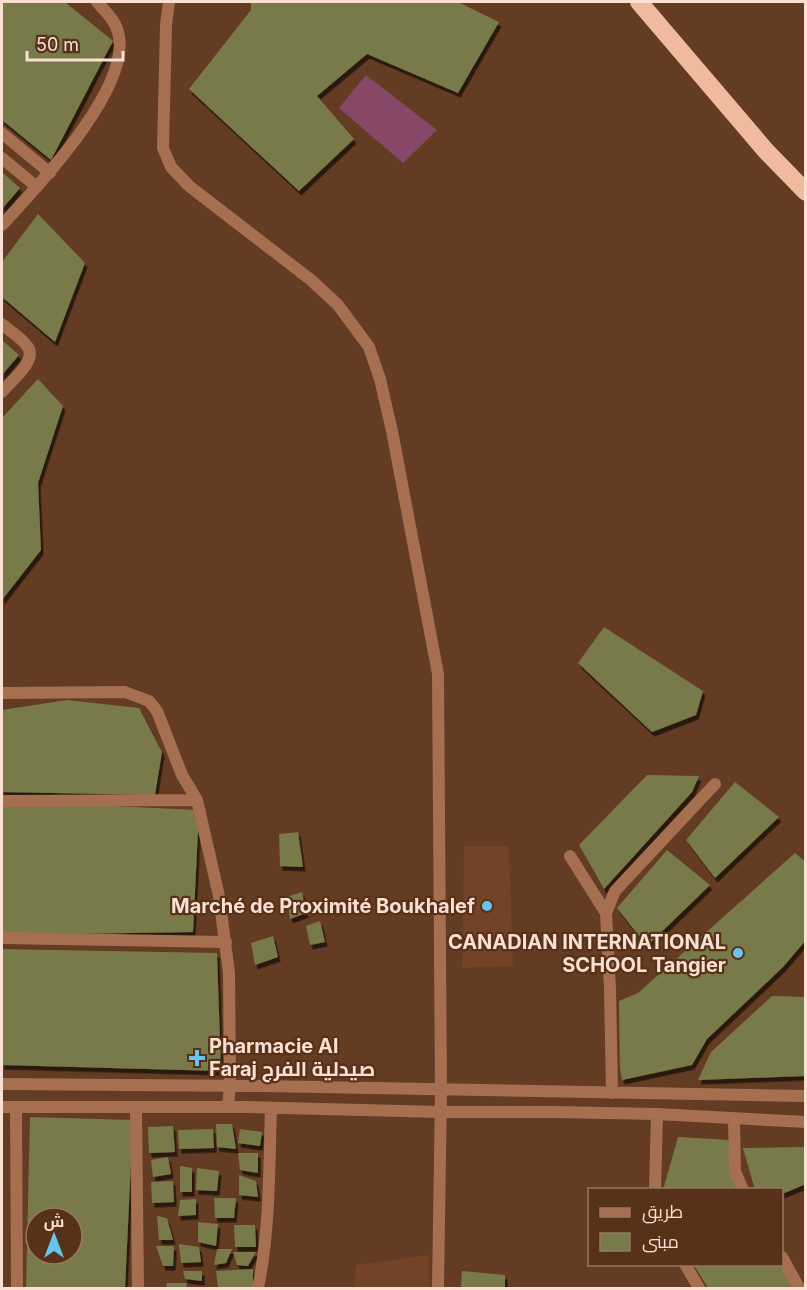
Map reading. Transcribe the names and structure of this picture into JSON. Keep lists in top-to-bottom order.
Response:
{
  "places": {
    "other": ["Marché de Proximité Boukhalef", "CANADIAN INTERNATIONAL SCHOOL Tangier"],
    "health": ["Pharmacie Al Faraj صيدلية الفرج"]
  },
  "legend": ["طريق", "مبنى"],
  "scale_bar": "50 m",
  "north": "top"
}
